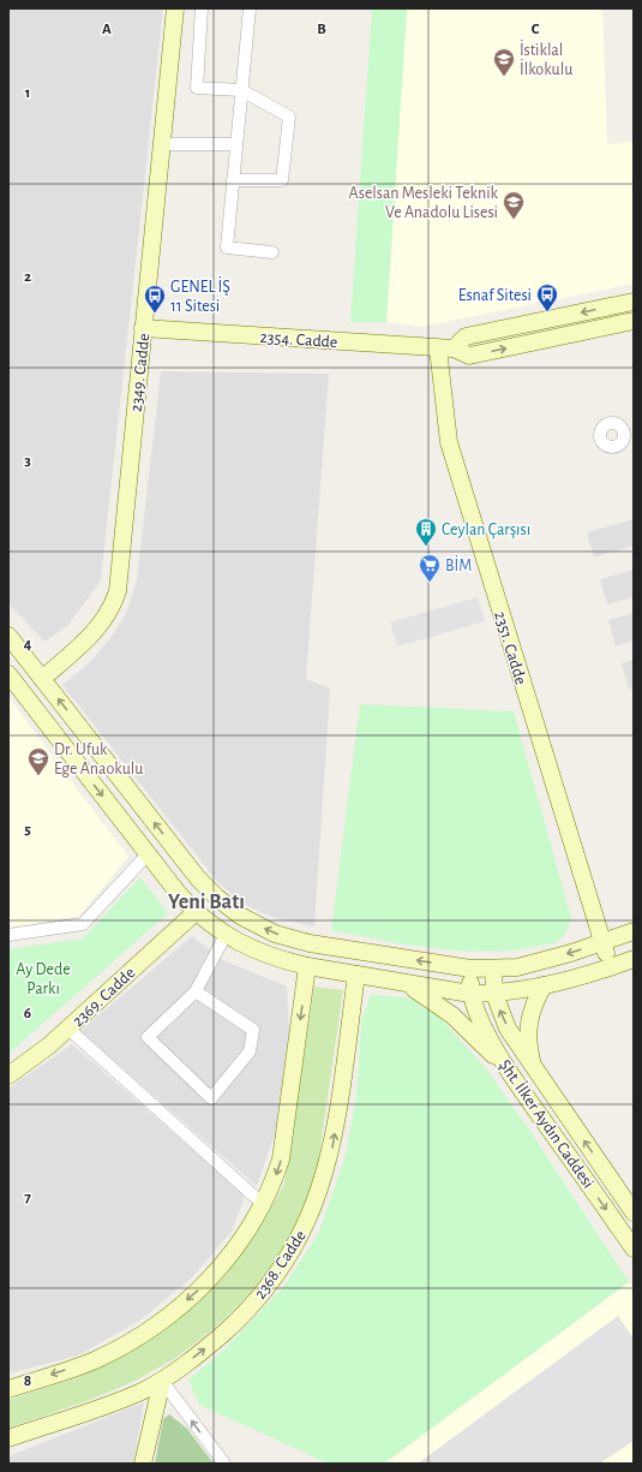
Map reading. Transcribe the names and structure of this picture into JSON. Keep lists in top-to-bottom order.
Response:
{
  "streets": {
    "street": [
      "2354. Cadde",
      "2349. Cadde",
      "2351. Cadde",
      "2369. Cadde",
      "Şht. İlker Aydın Caddesi",
      "2368. Cadde"
    ]
  },
  "crossings": [
    ["2354. Cadde", "2349. Cadde"],
    ["2354. Cadde", "2351. Cadde"]
  ],
  "districts": ["Yeni Batı"],
  "parks": ["Ay Dede Parkı"],
  "places": {
    "school or university": ["İstiklal İlkokulu", "Aselsan Mesleki Teknik Ve Anadolu Lisesi", "Dr. Ufuk Ege Anaokulu"],
    "bus stop": ["Esnaf Sitesi", "GENEL İŞ 11 Sitesi"],
    "building": ["Ceylan Çarşısı"],
    "supermarket": ["BİM"]
  },
  "grid": {
    "columns": ["A", "B", "C"],
    "rows": [
      "1",
      "2",
      "3",
      "4",
      "5",
      "6",
      "7",
      "8"
    ]
  }
}
